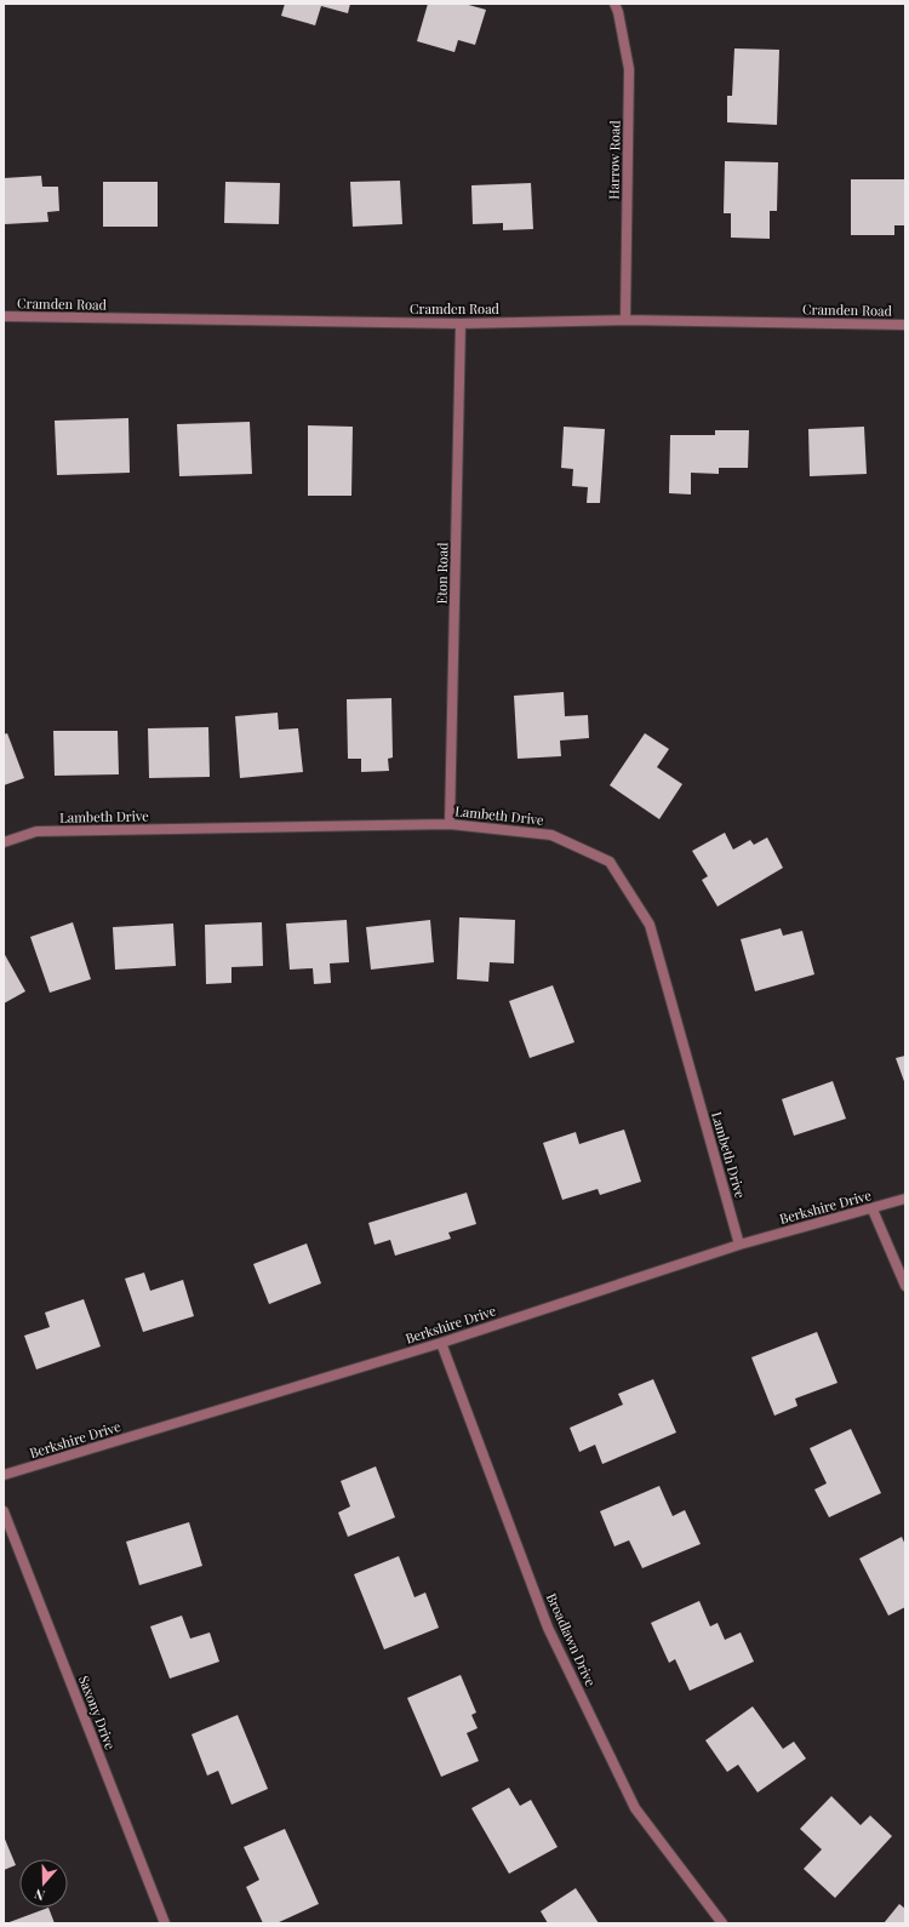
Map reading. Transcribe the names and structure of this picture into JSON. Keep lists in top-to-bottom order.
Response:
{
  "streets": {
    "street": [
      "Harrow Road",
      "Cramden Road",
      "Eton Road",
      "Lambeth Drive",
      "Berkshire Drive",
      "Broadlawn Drive",
      "Saxony Drive"
    ]
  },
  "crossings": [
    ["Harrow Road", "Cramden Road"],
    ["Cramden Road", "Eton Road"],
    ["Eton Road", "Lambeth Drive"],
    ["Lambeth Drive", "Berkshire Drive"],
    ["Berkshire Drive", "Broadlawn Drive"]
  ],
  "north": "bottom"
}
